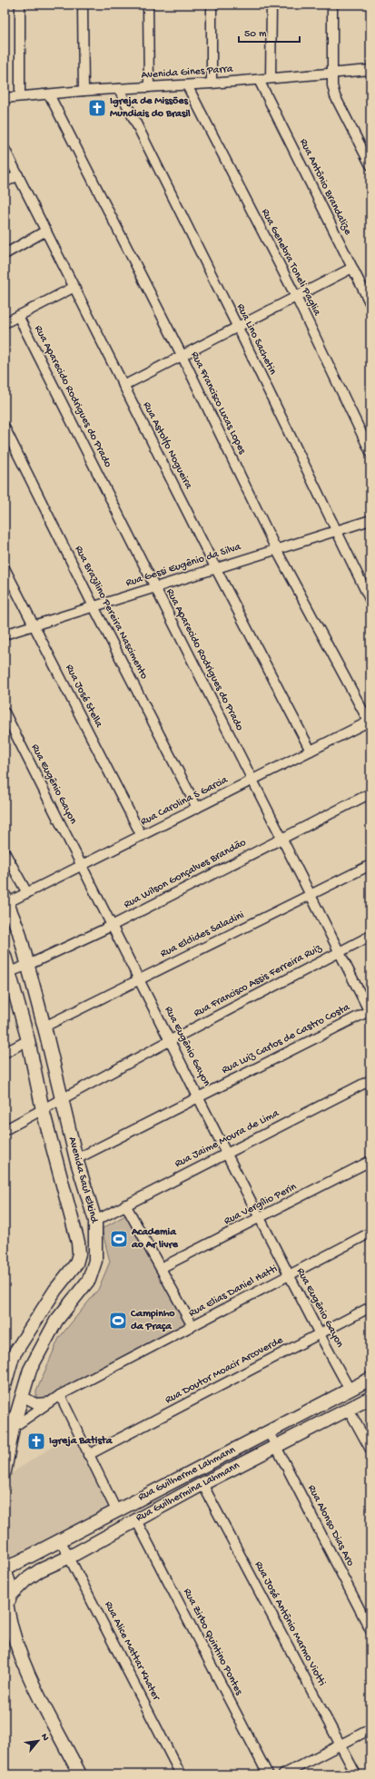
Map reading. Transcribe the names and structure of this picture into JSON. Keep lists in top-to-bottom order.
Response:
{
  "streets": {
    "main road": ["Avenida Saul Elkind", "Rua Guilherme Lahmann", "Rua Guilhermina Lahmann"],
    "street": [
      "Avenida Gines Parra",
      "Rua Antônio Brandalize",
      "Rua Genebra Toneli Paglia",
      "Rua Lino Sachetin",
      "Rua Aparecido Rodrigues do Prado",
      "Rua Francisco Lucas Lopes",
      "Rua Astolfo Nogueira",
      "Rua Gessi Eugênio da Silva",
      "Rua Brazilino Pereira Nascimento",
      "Rua José Stella",
      "Rua Eugênio Gayon",
      "Rua Carolina S Garcia",
      "Rua Wilson Gonçalves Brandão",
      "Rua Elclides Saladini",
      "Rua Francisco Assis Ferreira Ruiz",
      "Rua Luiz Carlos de Castro Costa",
      "Rua Jaime Moura de Lima",
      "Rua Vergílio Perin",
      "Rua Elias Daniel Hatti",
      "Rua Doutor Moacir Arcoverde",
      "Rua Alonso Dias Aro",
      "Rua José Antônio Marmo Viotti",
      "Rua Zirbo Quintino Pontes",
      "Rua Alice Mattar Khater"
    ]
  },
  "crossings": [
    ["Avenida Gines Parra", "Rua Antônio Brandalize"],
    ["Avenida Gines Parra", "Rua Genebra Toneli Paglia"],
    ["Avenida Gines Parra", "Rua Lino Sachetin"],
    ["Avenida Gines Parra", "Rua Francisco Lucas Lopes"],
    ["Rua Lino Sachetin", "Rua Gessi Eugênio da Silva"],
    ["Rua Aparecido Rodrigues do Prado", "Rua Gessi Eugênio da Silva"],
    ["Rua Aparecido Rodrigues do Prado", "Rua Carolina S Garcia"],
    ["Rua Aparecido Rodrigues do Prado", "Rua Wilson Gonçalves Brandão"],
    ["Rua Aparecido Rodrigues do Prado", "Rua Elclides Saladini"],
    ["Rua Aparecido Rodrigues do Prado", "Rua Francisco Assis Ferreira Ruiz"],
    ["Rua Aparecido Rodrigues do Prado", "Rua Luiz Carlos de Castro Costa"],
    ["Rua Francisco Lucas Lopes", "Rua Gessi Eugênio da Silva"],
    ["Rua Francisco Lucas Lopes", "Rua Carolina S Garcia"],
    ["Rua Astolfo Nogueira", "Rua Gessi Eugênio da Silva"],
    ["Rua Astolfo Nogueira", "Rua Carolina S Garcia"],
    ["Rua Gessi Eugênio da Silva", "Rua Brazilino Pereira Nascimento"],
    ["Rua Gessi Eugênio da Silva", "Rua José Stella"],
    ["Rua Brazilino Pereira Nascimento", "Rua Carolina S Garcia"],
    ["Rua José Stella", "Rua Carolina S Garcia"],
    ["Rua Eugênio Gayon", "Rua Carolina S Garcia"],
    ["Rua Eugênio Gayon", "Rua Wilson Gonçalves Brandão"],
    ["Rua Eugênio Gayon", "Rua Elclides Saladini"],
    ["Rua Eugênio Gayon", "Rua Francisco Assis Ferreira Ruiz"],
    ["Rua Eugênio Gayon", "Rua Luiz Carlos de Castro Costa"],
    ["Rua Eugênio Gayon", "Rua Jaime Moura de Lima"],
    ["Rua Eugênio Gayon", "Rua Vergílio Perin"],
    ["Rua Eugênio Gayon", "Rua Elias Daniel Hatti"],
    ["Rua Eugênio Gayon", "Rua Doutor Moacir Arcoverde"],
    ["Rua Eugênio Gayon", "Rua Guilherme Lahmann"],
    ["Rua Carolina S Garcia", "Avenida Saul Elkind"],
    ["Rua Wilson Gonçalves Brandão", "Avenida Saul Elkind"],
    ["Rua Elclides Saladini", "Avenida Saul Elkind"],
    ["Rua Francisco Assis Ferreira Ruiz", "Avenida Saul Elkind"],
    ["Rua Luiz Carlos de Castro Costa", "Avenida Saul Elkind"],
    ["Rua Jaime Moura de Lima", "Avenida Saul Elkind"],
    ["Avenida Saul Elkind", "Rua Elias Daniel Hatti"],
    ["Rua Guilherme Lahmann", "Rua Alonso Dias Aro"],
    ["Rua Guilherme Lahmann", "Rua Alice Mattar Khater"],
    ["Rua Guilhermina Lahmann", "Rua Alonso Dias Aro"],
    ["Rua Guilhermina Lahmann", "Rua José Antônio Marmo Viotti"],
    ["Rua Guilhermina Lahmann", "Rua Zirbo Quintino Pontes"],
    ["Rua Guilhermina Lahmann", "Rua Alice Mattar Khater"]
  ],
  "places": {
    "church": ["Igreja de Missões Mundiais do Brasil", "Igreja Batista"],
    "sports": ["Academia ao Ar livre", "Campinho da Praça"]
  },
  "scale_bar": "50 m",
  "north": "top right"
}
